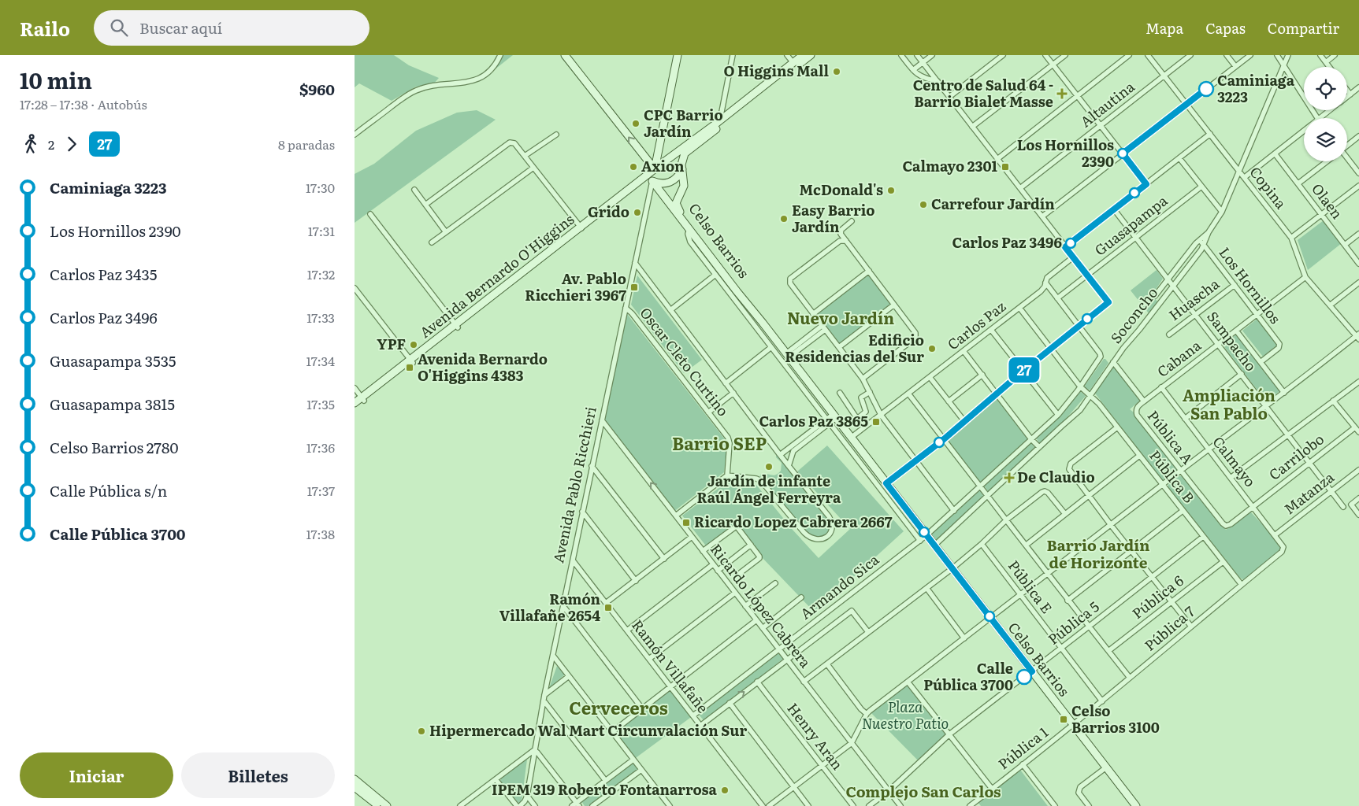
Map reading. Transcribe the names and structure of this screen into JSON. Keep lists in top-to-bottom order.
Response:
{
  "streets": {
    "main road": ["Celso Barrios", "Avenida Bernardo O'Higgins"],
    "street": [
      "Altautina",
      "Copina",
      "Olaen",
      "Guasapampa",
      "Los Hornillos",
      "Huascha",
      "Soconcho",
      "Carlos Paz",
      "Sampacho",
      "Cabana",
      "Oscar Cleto Curtino",
      "Pública A",
      "Carrilobo",
      "Calmayo",
      "Pública B",
      "Avenida Pablo Ricchieri",
      "Matanza",
      "Armando Sica",
      "Pública E",
      "Pública 6",
      "Ricardo López Cabrera",
      "Pública 5",
      "Pública 7",
      "Ramón Villafañe",
      "Henry Aran",
      "Pública 1"
    ]
  },
  "crossings": [
    ["Altautina", "Copina"],
    ["Copina", "Soconcho"],
    ["Copina", "Cabana"],
    ["Guasapampa", "Sampacho"],
    ["Celso Barrios", "Avenida Bernardo O'Higgins"],
    ["Celso Barrios", "Soconcho"],
    ["Celso Barrios", "Carlos Paz"],
    ["Celso Barrios", "Avenida Pablo Ricchieri"],
    ["Celso Barrios", "Armando Sica"],
    ["Celso Barrios", "Pública 5"],
    ["Celso Barrios", "Pública 7"],
    ["Celso Barrios", "Pública 1"],
    ["Avenida Bernardo O'Higgins", "Avenida Pablo Ricchieri"],
    ["Los Hornillos", "Huascha"],
    ["Los Hornillos", "Soconcho"],
    ["Los Hornillos", "Sampacho"],
    ["Los Hornillos", "Cabana"],
    ["Huascha", "Sampacho"],
    ["Soconcho", "Sampacho"],
    ["Soconcho", "Pública A"],
    ["Soconcho", "Pública B"],
    ["Soconcho", "Armando Sica"],
    ["Carlos Paz", "Pública B"],
    ["Sampacho", "Cabana"],
    ["Sampacho", "Carrilobo"],
    ["Sampacho", "Matanza"],
    ["Cabana", "Pública A"],
    ["Cabana", "Calmayo"],
    ["Oscar Cleto Curtino", "Avenida Pablo Ricchieri"],
    ["Pública A", "Carrilobo"],
    ["Pública A", "Calmayo"],
    ["Carrilobo", "Calmayo"],
    ["Calmayo", "Matanza"],
    ["Calmayo", "Pública 7"],
    ["Pública B", "Pública 6"],
    ["Pública B", "Pública 5"],
    ["Pública B", "Pública 7"],
    ["Avenida Pablo Ricchieri", "Ricardo López Cabrera"],
    ["Avenida Pablo Ricchieri", "Ramón Villafañe"],
    ["Armando Sica", "Ricardo López Cabrera"],
    ["Armando Sica", "Ramón Villafañe"],
    ["Armando Sica", "Henry Aran"],
    ["Pública E", "Pública 5"],
    ["Pública E", "Pública 7"],
    ["Ricardo López Cabrera", "Pública 5"],
    ["Pública 7", "Pública 1"]
  ],
  "districts": [
    "Nuevo Jardín",
    "Ampliación San Pablo",
    "Barrio SEP",
    "Barrio Jardín de Horizonte",
    "Cerveceros",
    "Complejo San Carlos"
  ],
  "parks": ["Plaza Nuestro Patio"],
  "places": {
    "other": [
      "O Higgins Mall",
      "Caminiaga 3223",
      "CPC Barrio Jardín",
      "Los Hornillos 2390",
      "Axion",
      "McDonald's",
      "Carrefour Jardín",
      "Grido",
      "Easy Barrio Jardín",
      "Carlos Paz 3496",
      "YPF",
      "Edificio Residencias del Sur",
      "Jardín de infante Raúl Ángel Ferreyra",
      "Calle Pública 3700",
      "Hipermercado Wal Mart Circunvalación Sur",
      "IPEM 319 Roberto Fontanarrosa"
    ],
    "health": ["Centro de Salud 64 - Barrio Bialet Masse", "De Claudio"],
    "transit": [
      "Calmayo 2301",
      "Av. Pablo Ricchieri 3967",
      "Avenida Bernardo O'Higgins 4383",
      "Carlos Paz 3865",
      "Ricardo Lopez Cabrera 2667",
      "Ramón Villafañe 2654",
      "Celso Barrios 3100"
    ]
  },
  "lines": ["bus line 27"],
  "page": {
    "header": "Railo",
    "search": "Buscar aquí",
    "nav": ["Mapa", "Capas", "Compartir"],
    "heading": ["10 min", "17:28 – 17:38 · Autobús", "$960"],
    "on_map": "27",
    "legs": ["2", "27", "8 paradas"],
    "list": [
      {
        "name": "Caminiaga 3223",
        "value": "17:30"
      },
      {
        "name": "Los Hornillos 2390",
        "value": "17:31"
      },
      {
        "name": "Carlos Paz 3435",
        "value": "17:32"
      },
      {
        "name": "Carlos Paz 3496",
        "value": "17:33"
      },
      {
        "name": "Guasapampa 3535",
        "value": "17:34"
      },
      {
        "name": "Guasapampa 3815",
        "value": "17:35"
      },
      {
        "name": "Celso Barrios 2780",
        "value": "17:36"
      },
      {
        "name": "Calle Pública s/n",
        "value": "17:37"
      },
      {
        "name": "Calle Pública 3700",
        "value": "17:38"
      }
    ],
    "buttons": ["Iniciar", "Billetes"]
  }
}
